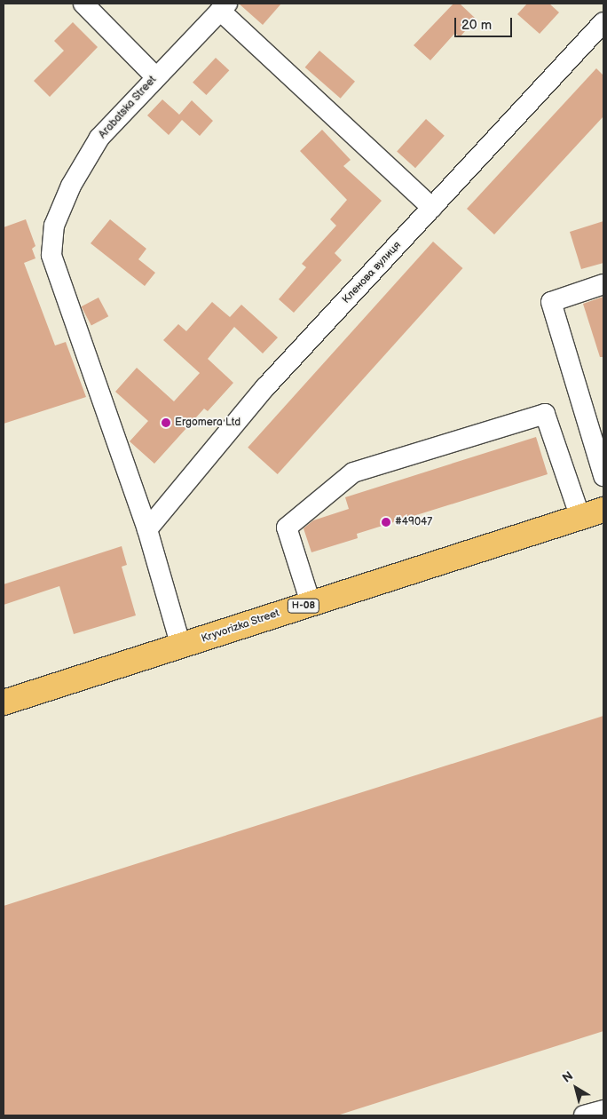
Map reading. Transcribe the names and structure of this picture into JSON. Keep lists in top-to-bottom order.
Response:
{
  "streets": {
    "main road": ["Н-08", "Kryvorizka Street"],
    "street": ["Arabatska Street", "Кленова вулиця"]
  },
  "crossings": [
    ["Arabatska Street", "Кленова вулиця"]
  ],
  "places": ["Ergomera Ltd", "#49047"],
  "scale_bar": "20 m",
  "north": "top left"
}
